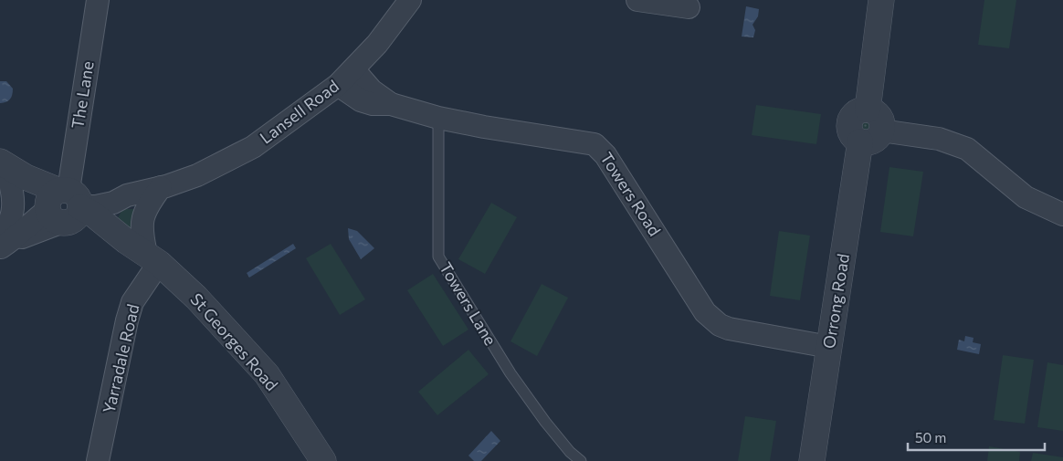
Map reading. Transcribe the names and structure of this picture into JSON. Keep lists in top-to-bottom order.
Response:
{
  "streets": {
    "street": [
      "The Lane",
      "Lansell Road",
      "Towers Road",
      "Orrong Road",
      "St Georges Road",
      "Yarradale Road"
    ],
    "lane": ["Towers Lane"]
  },
  "crossings": [
    ["The Lane", "Lansell Road"],
    ["The Lane", "St Georges Road"],
    ["Lansell Road", "Towers Road"],
    ["Lansell Road", "St Georges Road"],
    ["Towers Road", "Orrong Road"],
    ["Towers Road", "Towers Lane"],
    ["St Georges Road", "Yarradale Road"]
  ],
  "scale_bar": "50 m"
}
